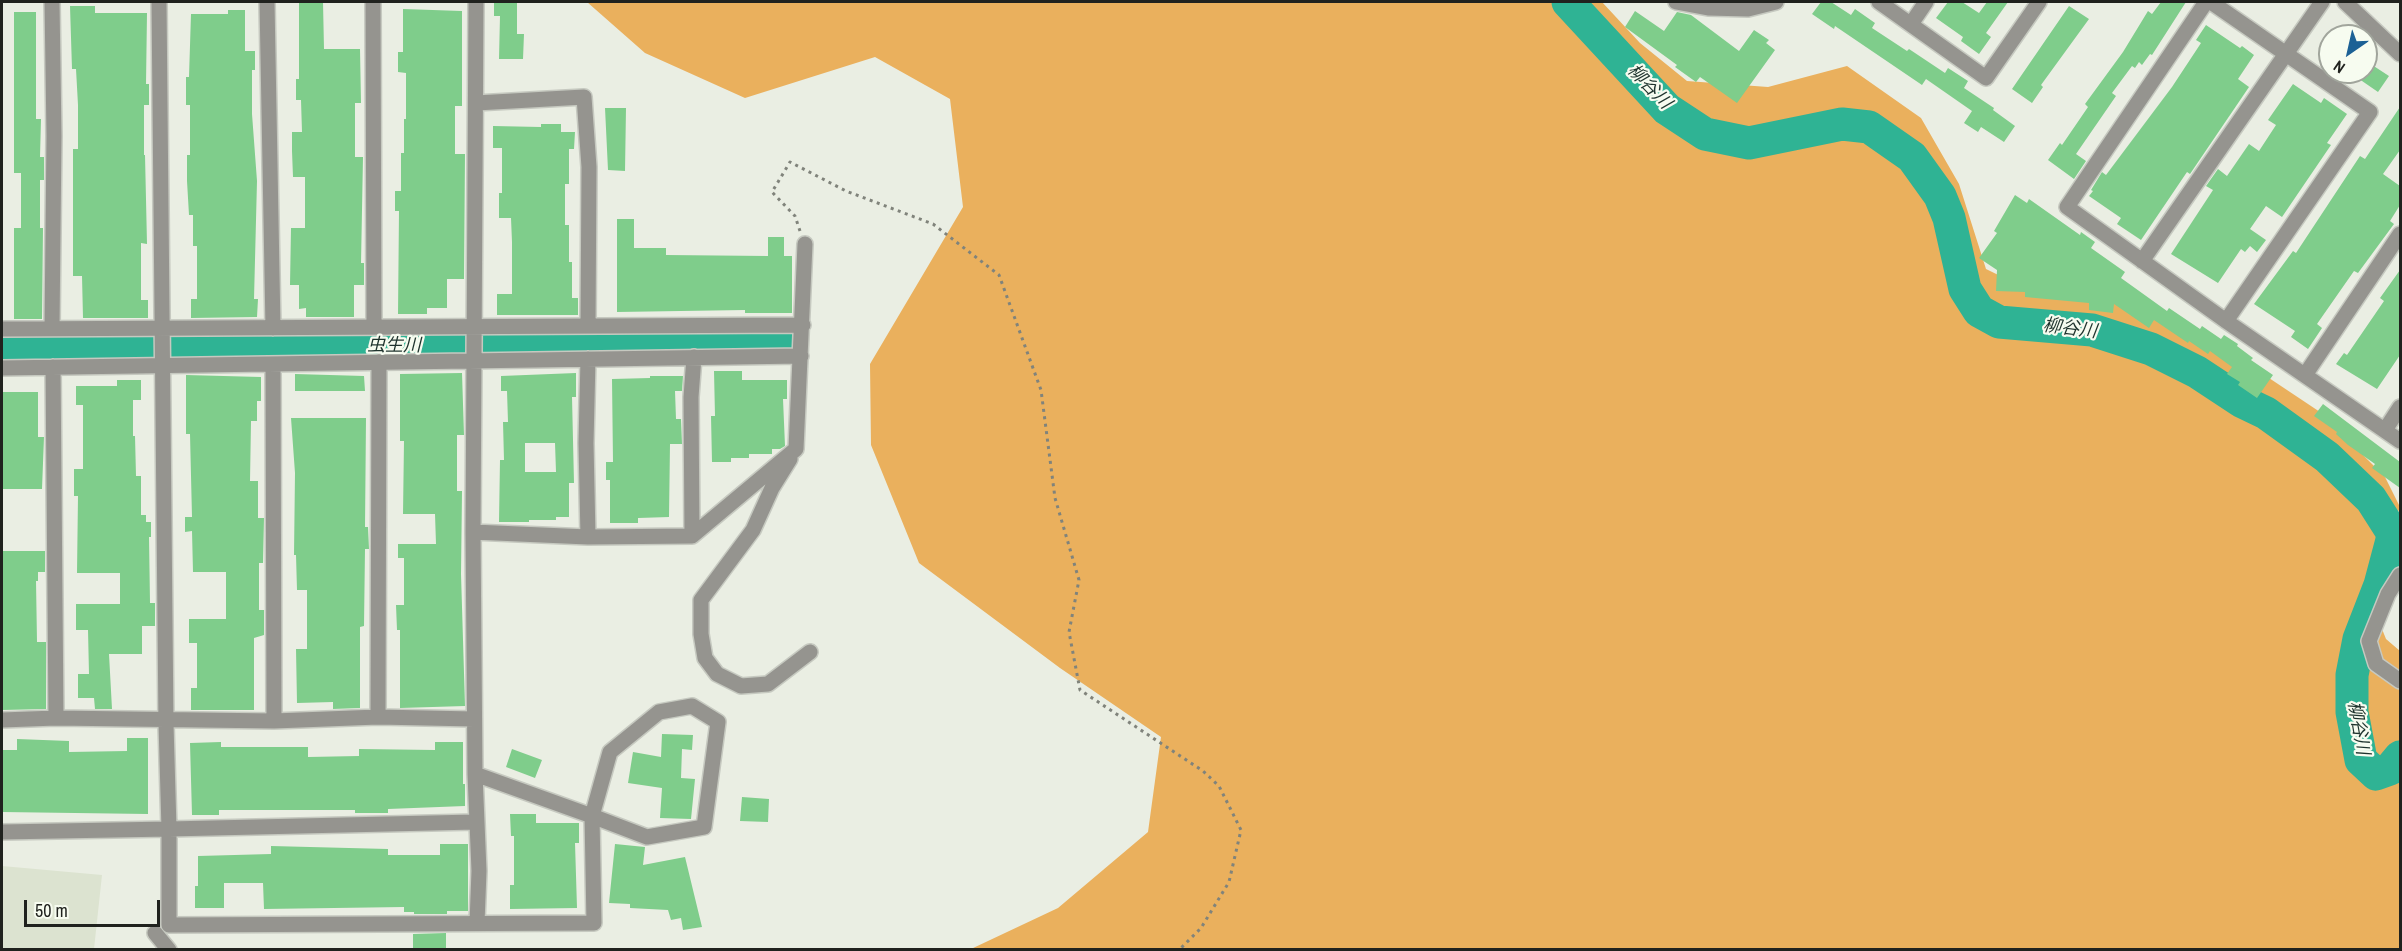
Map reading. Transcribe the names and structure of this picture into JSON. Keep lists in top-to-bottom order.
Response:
{
  "water": ["柳谷川", "虫生川"],
  "scale_bar": "50 m",
  "north": "bottom left"
}
